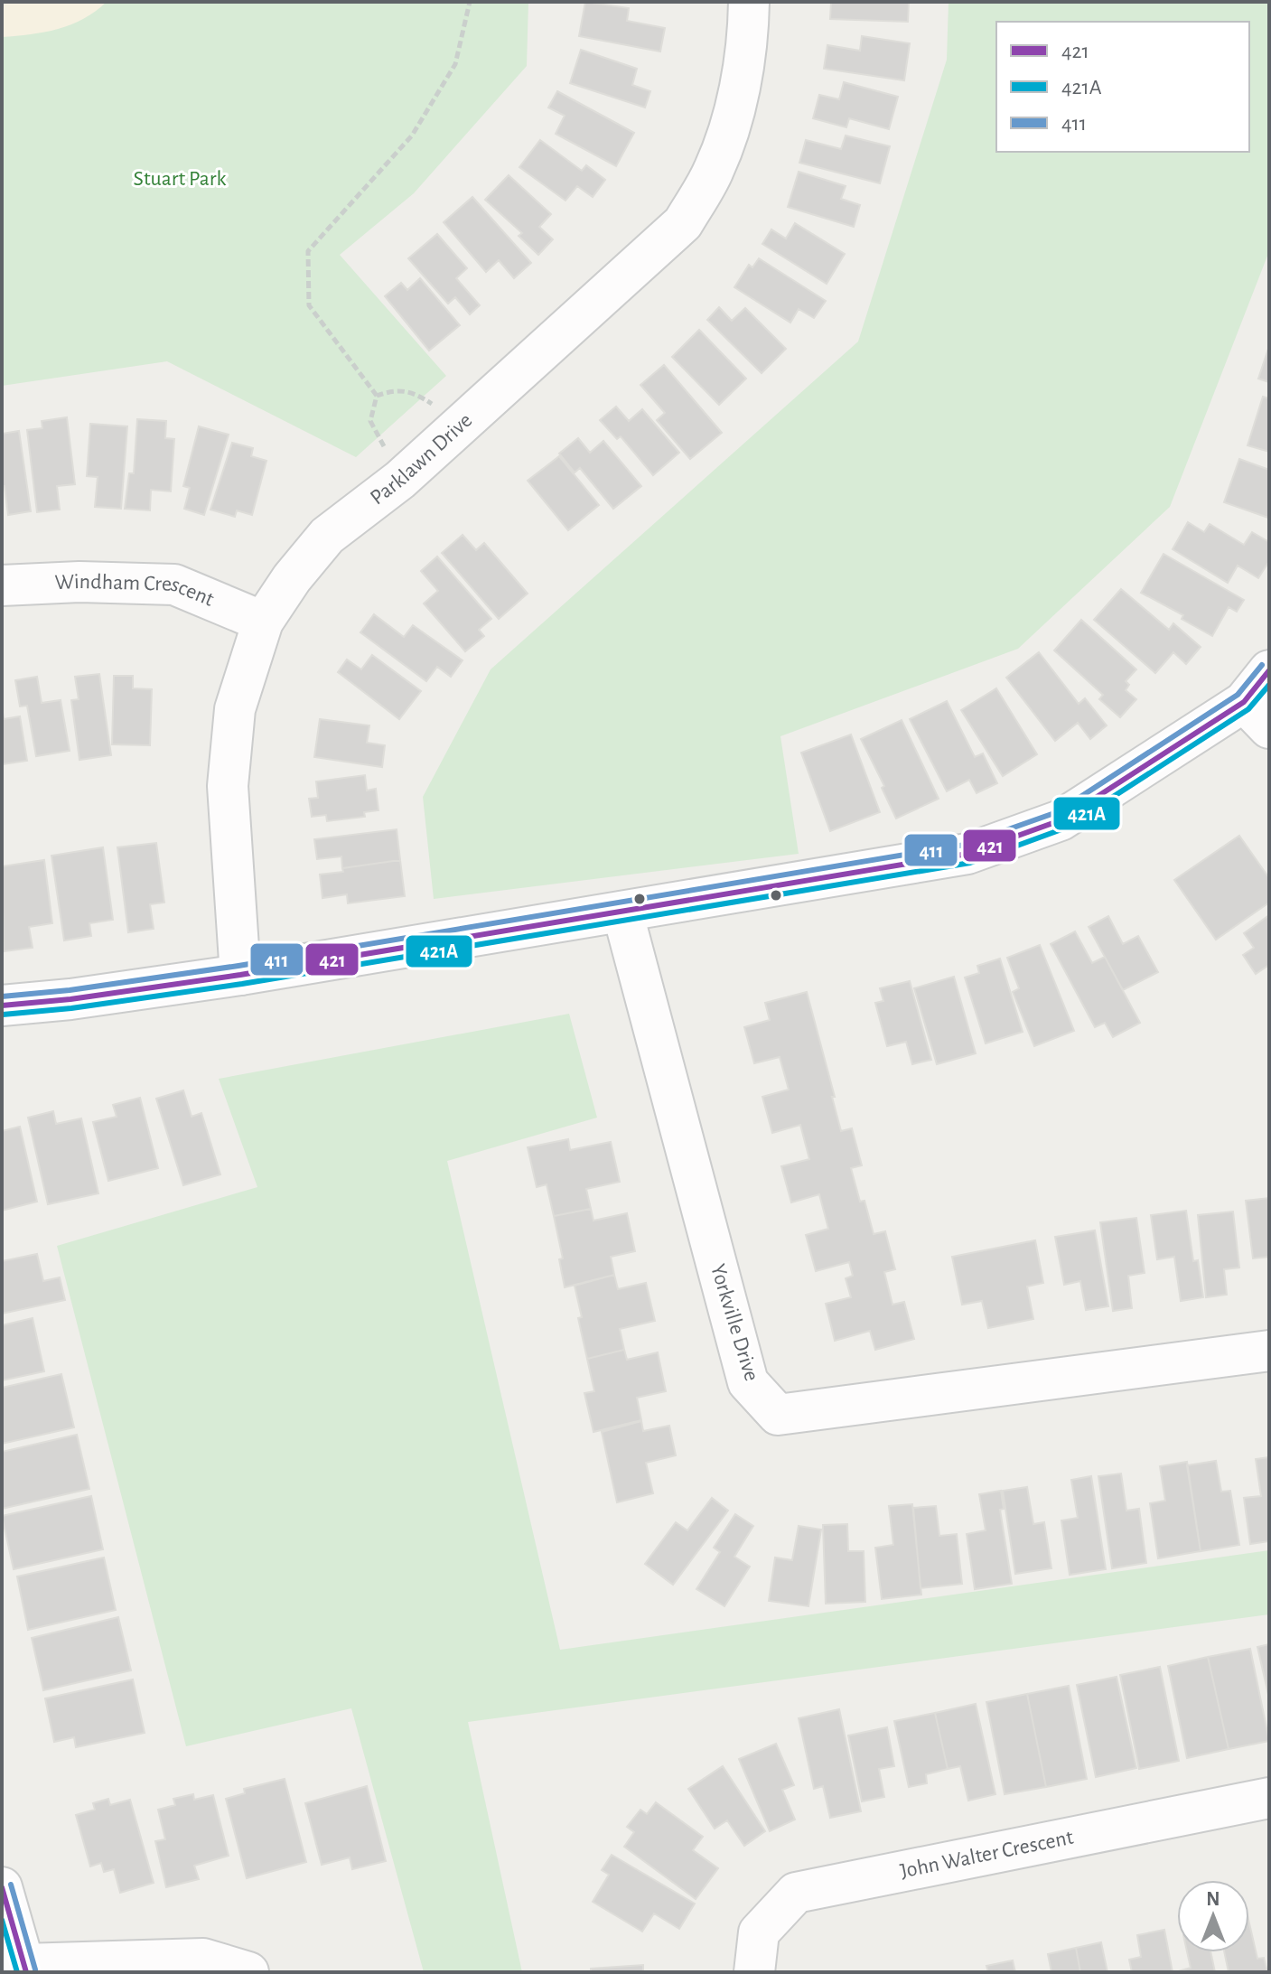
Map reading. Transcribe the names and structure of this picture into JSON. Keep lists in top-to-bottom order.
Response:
{
  "streets": {
    "street": [
      "Parklawn Drive",
      "Windham Crescent",
      "Yorkville Drive",
      "John Walter Crescent"
    ]
  },
  "crossings": [
    ["Parklawn Drive", "Windham Crescent"]
  ],
  "parks": ["Stuart Park"],
  "lines": ["transit line 411", "transit line 421", "transit line 421A"],
  "legend": ["421", "421A", "411"],
  "north": "top"
}
